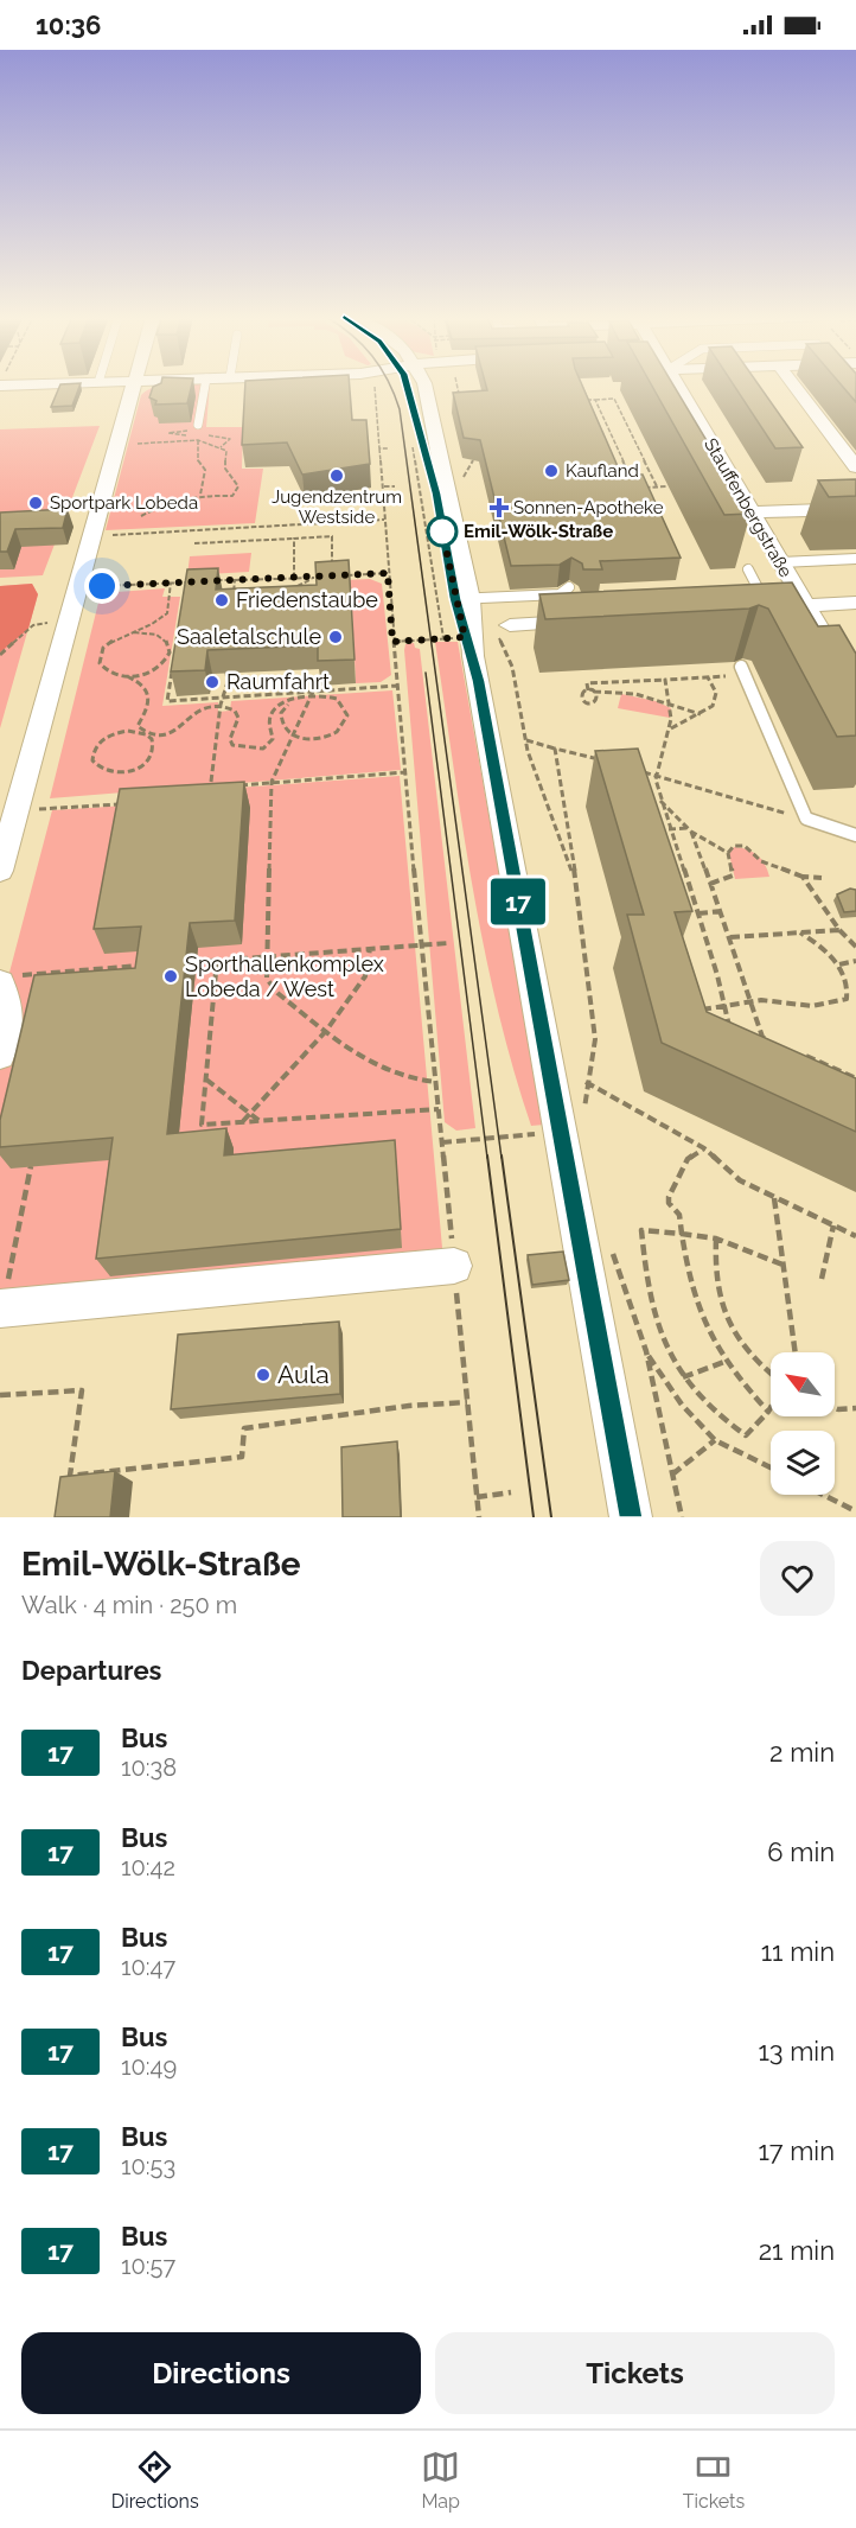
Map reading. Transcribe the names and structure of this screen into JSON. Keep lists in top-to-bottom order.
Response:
{
  "streets": {
    "street": ["Stauffenbergstraße"]
  },
  "places": {
    "other": [
      "Kaufland",
      "Jugendzentrum Westside",
      "Sportpark Lobeda",
      "Emil-Wölk-Straße",
      "Friedenstaube",
      "Saaletalschule",
      "Raumfahrt",
      "Sporthallenkomplex Lobeda / West",
      "Aula"
    ],
    "health": ["Sonnen-Apotheke"]
  },
  "lines": ["bus line 17"],
  "north": "top left",
  "page": {
    "status": "10:36",
    "on_map": "17",
    "heading": [
      ["Emil-Wölk-Straße", "Walk · 4 min · 250 m"],
      "Departures"
    ],
    "list": [
      {
        "mark": "17",
        "name": "Bus",
        "note": "10:38",
        "value": "2 min"
      },
      {
        "mark": "17",
        "name": "Bus",
        "note": "10:42",
        "value": "6 min"
      },
      {
        "mark": "17",
        "name": "Bus",
        "note": "10:47",
        "value": "11 min"
      },
      {
        "mark": "17",
        "name": "Bus",
        "note": "10:49",
        "value": "13 min"
      },
      {
        "mark": "17",
        "name": "Bus",
        "note": "10:53",
        "value": "17 min"
      },
      {
        "mark": "17",
        "name": "Bus",
        "note": "10:57",
        "value": "21 min"
      }
    ],
    "buttons": ["Directions", "Tickets"],
    "tabs": ["Directions", "Map", "Tickets"]
  }
}
